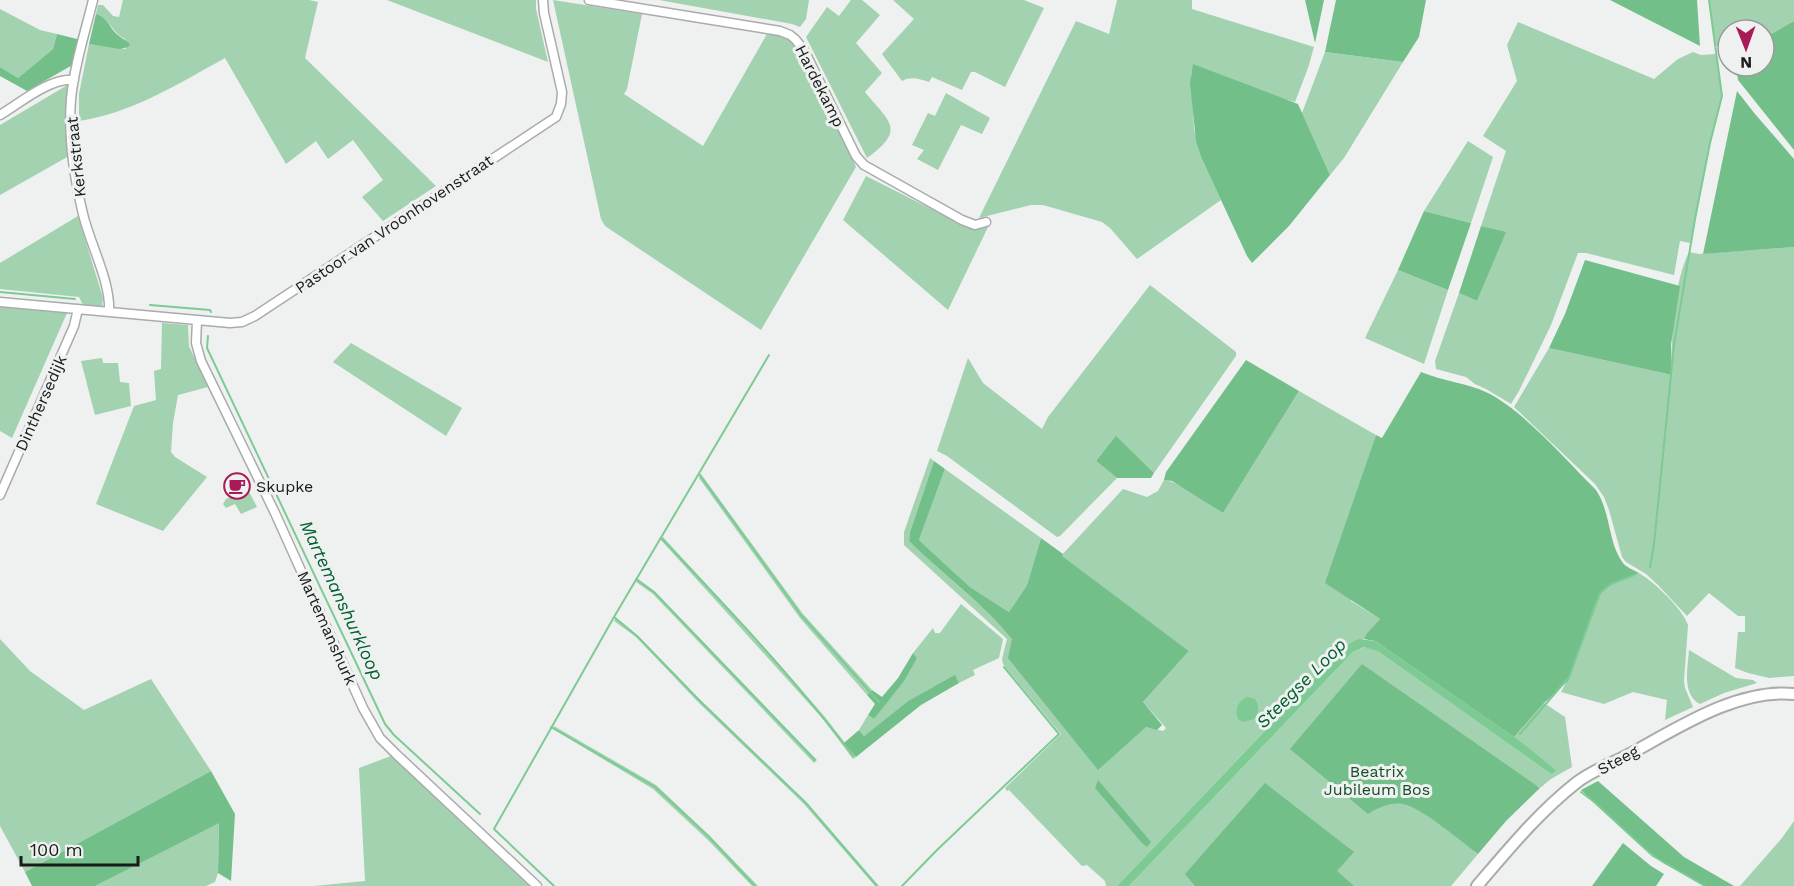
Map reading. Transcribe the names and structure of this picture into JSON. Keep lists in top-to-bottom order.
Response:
{
  "streets": {
    "street": [
      "Hardekamp",
      "Kerkstraat",
      "Pastoor van Vroonhovenstraat",
      "Dinthersedijk",
      "Martemanshurk",
      "Steeg"
    ]
  },
  "crossings": [
    ["Kerkstraat", "Pastoor van Vroonhovenstraat"],
    ["Pastoor van Vroonhovenstraat", "Dinthersedijk"],
    ["Pastoor van Vroonhovenstraat", "Martemanshurk"]
  ],
  "water": ["Martemanshurkloop", "Steegse Loop"],
  "parks": ["Beatrix Jubileum Bos"],
  "places": {
    "cafe": ["Skupke"]
  },
  "scale_bar": "100 m",
  "north": "bottom"
}
